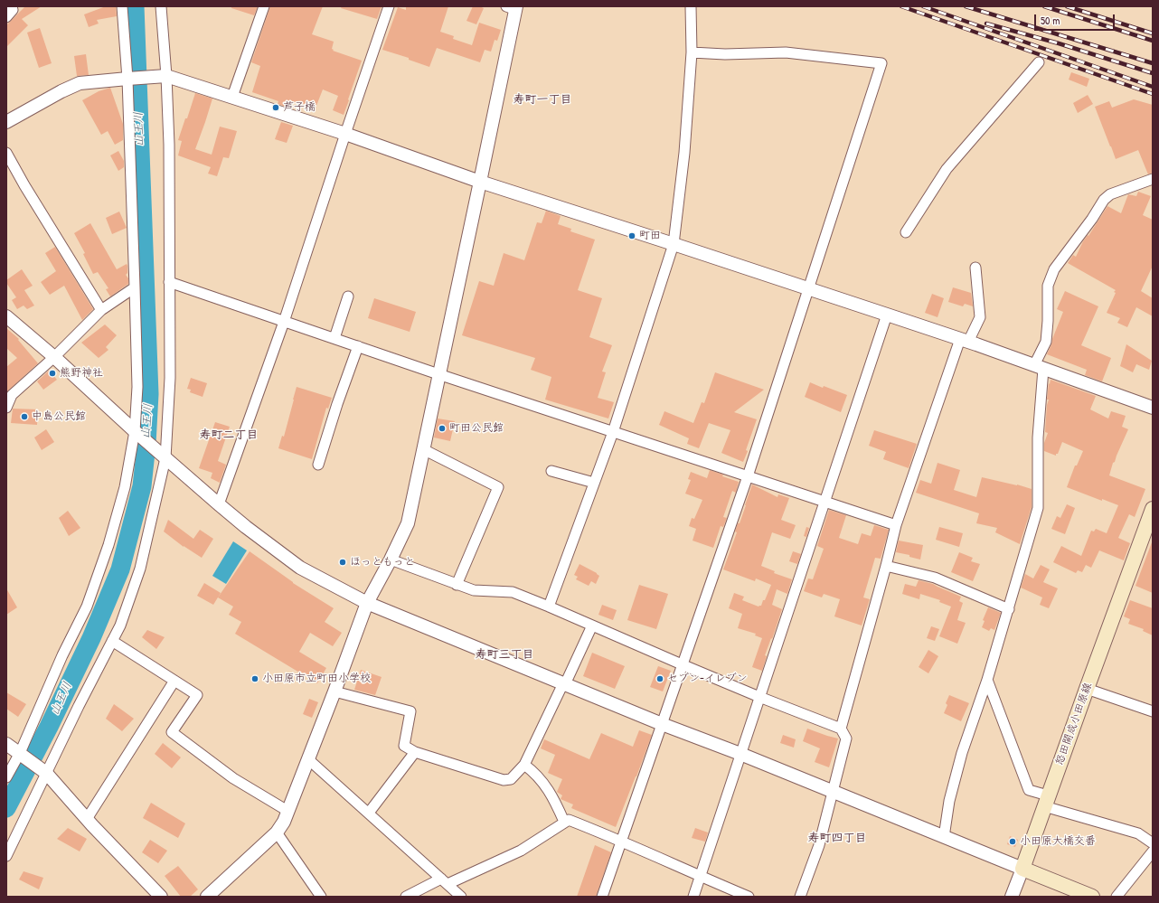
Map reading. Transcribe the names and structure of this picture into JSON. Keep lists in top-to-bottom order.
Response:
{
  "streets": {
    "main road": ["怒田開成小田原線"]
  },
  "districts": [
    "寿町一丁目",
    "寿町二丁目",
    "寿町三丁目",
    "寿町四丁目"
  ],
  "water": ["山王川"],
  "places": [
    "芦子橋",
    "町田",
    "熊野神社",
    "中島公民館",
    "町田公民館",
    "ほっともっと",
    "小田原市立町田小学校",
    "セブン-イレブン",
    "小田原大橋交番"
  ],
  "scale_bar": "50 m"
}
